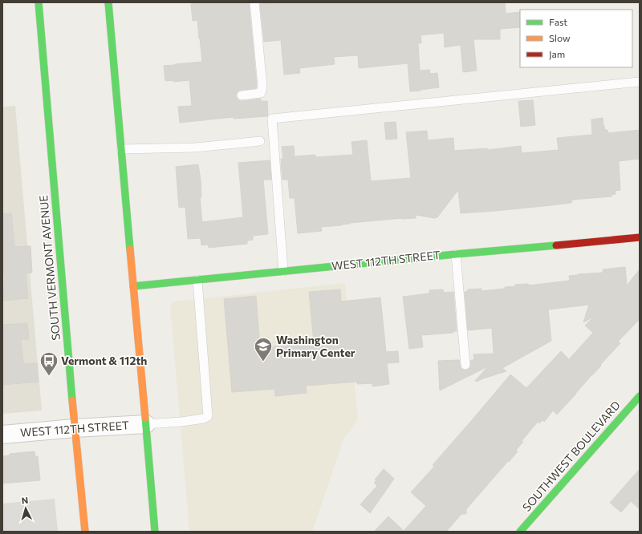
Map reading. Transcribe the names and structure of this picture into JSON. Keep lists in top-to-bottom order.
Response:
{
  "streets": {
    "main road": ["WEST 112TH STREET", "SOUTH VERMONT AVENUE", "SOUTHWEST BOULEVARD"]
  },
  "crossings": [
    ["WEST 112TH STREET", "SOUTH VERMONT AVENUE"]
  ],
  "places": {
    "school or university": ["Washington Primary Center"],
    "bus stop": ["Vermont & 112th"]
  },
  "legend": ["Fast", "Slow", "Jam"],
  "north": "top"
}
